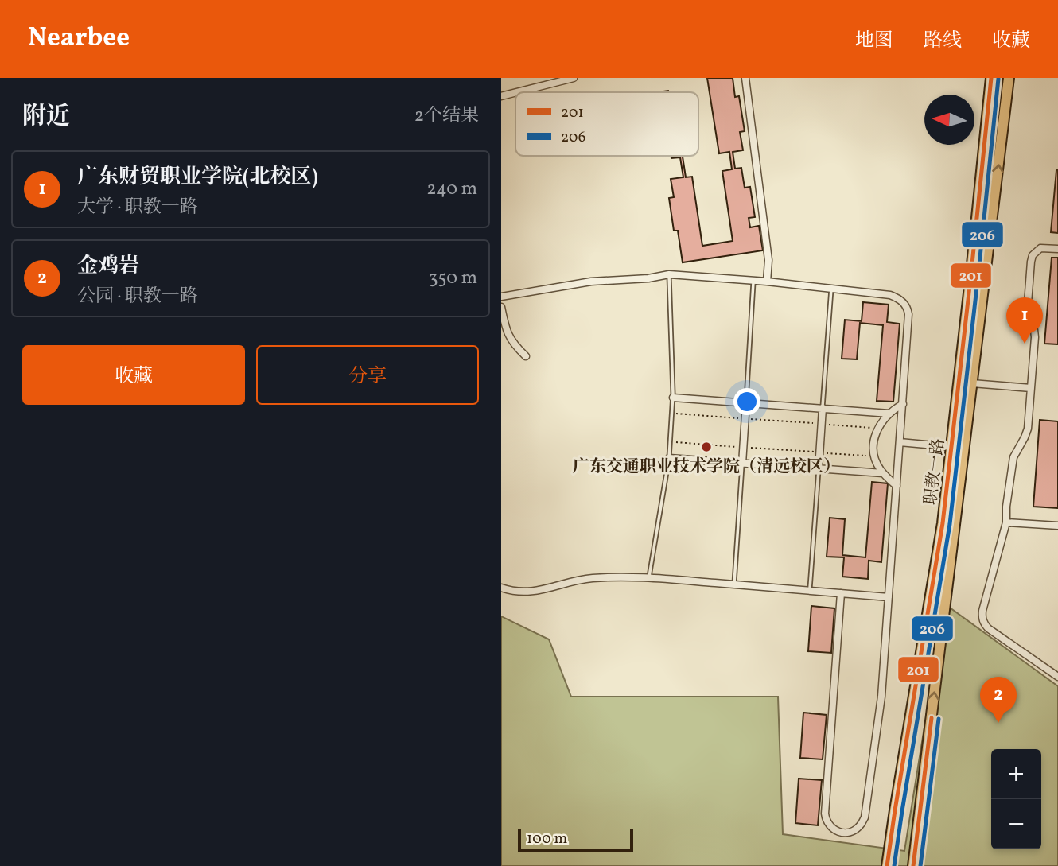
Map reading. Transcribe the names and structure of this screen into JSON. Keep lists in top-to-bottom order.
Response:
{
  "streets": {
    "main road": ["职教一路"]
  },
  "places": ["广东交通职业技术学院（清远校区）"],
  "lines": ["transit line 201", "transit line 206"],
  "legend": ["201", "206"],
  "scale_bar": "100 m",
  "north": "left",
  "page": {
    "header": "Nearbee",
    "nav": ["地图", "路线", "收藏"],
    "heading": ["附近", "2个结果"],
    "list": [
      {
        "mark": "1",
        "name": "广东财贸职业学院(北校区)",
        "note": "大学 · 职教一路",
        "value": "240 m"
      },
      {
        "mark": "2",
        "name": "金鸡岩",
        "note": "公园 · 职教一路",
        "value": "350 m"
      }
    ],
    "pins": ["1", "2"],
    "buttons": ["收藏", "分享"],
    "map_buttons": ["+", "−"],
    "scale": "100 m"
  }
}
